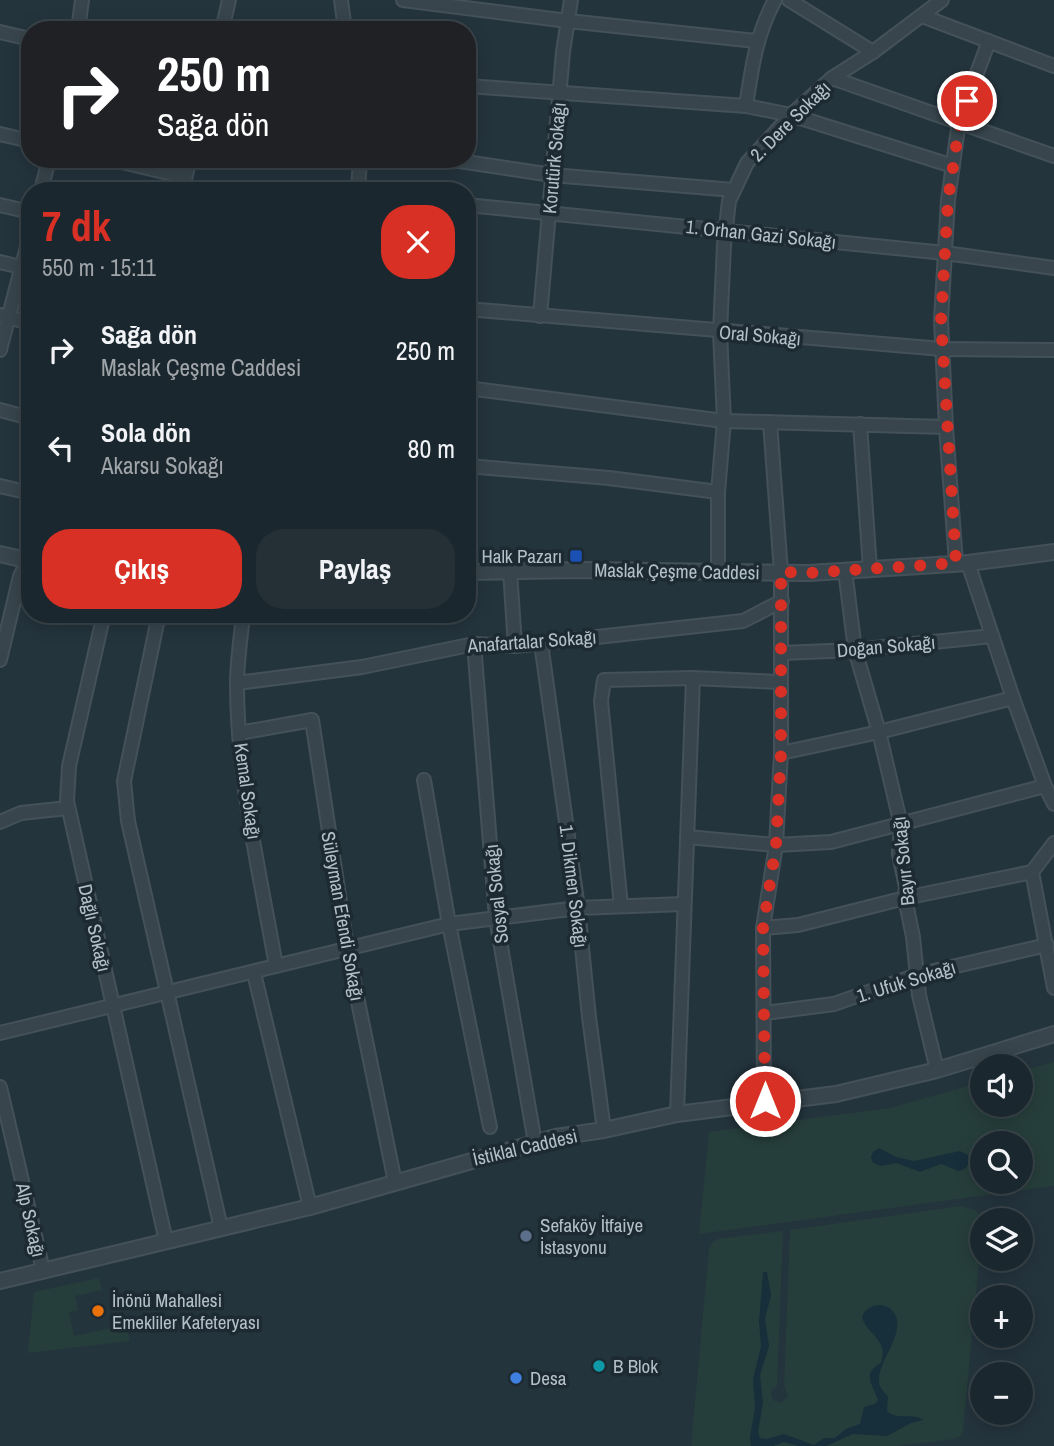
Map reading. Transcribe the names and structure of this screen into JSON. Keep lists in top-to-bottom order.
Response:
{
  "streets": {
    "street": [
      "2. Dere Sokağı",
      "Korutürk Sokağı",
      "1. Orhan Gazi Sokağı",
      "Oral Sokağı",
      "Maslak Çeşme Caddesi",
      "Anafartalar Sokağı",
      "Doğan Sokağı",
      "Kemal Sokağı",
      "Bayır Sokağı",
      "1. Dikmen Sokağı",
      "Sosyal Sokağı",
      "Süleyman Efendi Sokağı",
      "Dağlı Sokağı",
      "1. Ufuk Sokağı",
      "İstiklal Caddesi",
      "Alp Sokağı"
    ]
  },
  "crossings": [
    ["2. Dere Sokağı", "1. Orhan Gazi Sokağı"],
    ["2. Dere Sokağı", "Oral Sokağı"],
    ["2. Dere Sokağı", "Maslak Çeşme Caddesi"],
    ["Korutürk Sokağı", "1. Orhan Gazi Sokağı"],
    ["Korutürk Sokağı", "Oral Sokağı"],
    ["Maslak Çeşme Caddesi", "Bayır Sokağı"],
    ["Anafartalar Sokağı", "Kemal Sokağı"],
    ["Anafartalar Sokağı", "1. Dikmen Sokağı"],
    ["Anafartalar Sokağı", "Sosyal Sokağı"],
    ["Doğan Sokağı", "Bayır Sokağı"],
    ["Kemal Sokağı", "Süleyman Efendi Sokağı"],
    ["Bayır Sokağı", "1. Ufuk Sokağı"],
    ["Bayır Sokağı", "İstiklal Caddesi"],
    ["1. Dikmen Sokağı", "İstiklal Caddesi"],
    ["Sosyal Sokağı", "İstiklal Caddesi"],
    ["Süleyman Efendi Sokağı", "İstiklal Caddesi"],
    ["Dağlı Sokağı", "İstiklal Caddesi"],
    ["İstiklal Caddesi", "Alp Sokağı"]
  ],
  "places": {
    "transit": ["Halk Pazarı"],
    "other": [
      "Sefaköy İtfaiye İstasyonu",
      "İnönü Mahallesi Emekliler Kafeteryası",
      "B Blok",
      "Desa"
    ]
  },
  "page": {
    "turn": ["250 m", "Sağa dön"],
    "heading": ["7 dk", "550 m · 15:11"],
    "list": [
      {
        "name": "Sağa dön",
        "note": "Maslak Çeşme Caddesi",
        "value": "250 m"
      },
      {
        "name": "Sola dön",
        "note": "Akarsu Sokağı",
        "value": "80 m"
      }
    ],
    "buttons": ["Çıkış", "Paylaş"],
    "map_buttons": ["+", "−"]
  }
}
